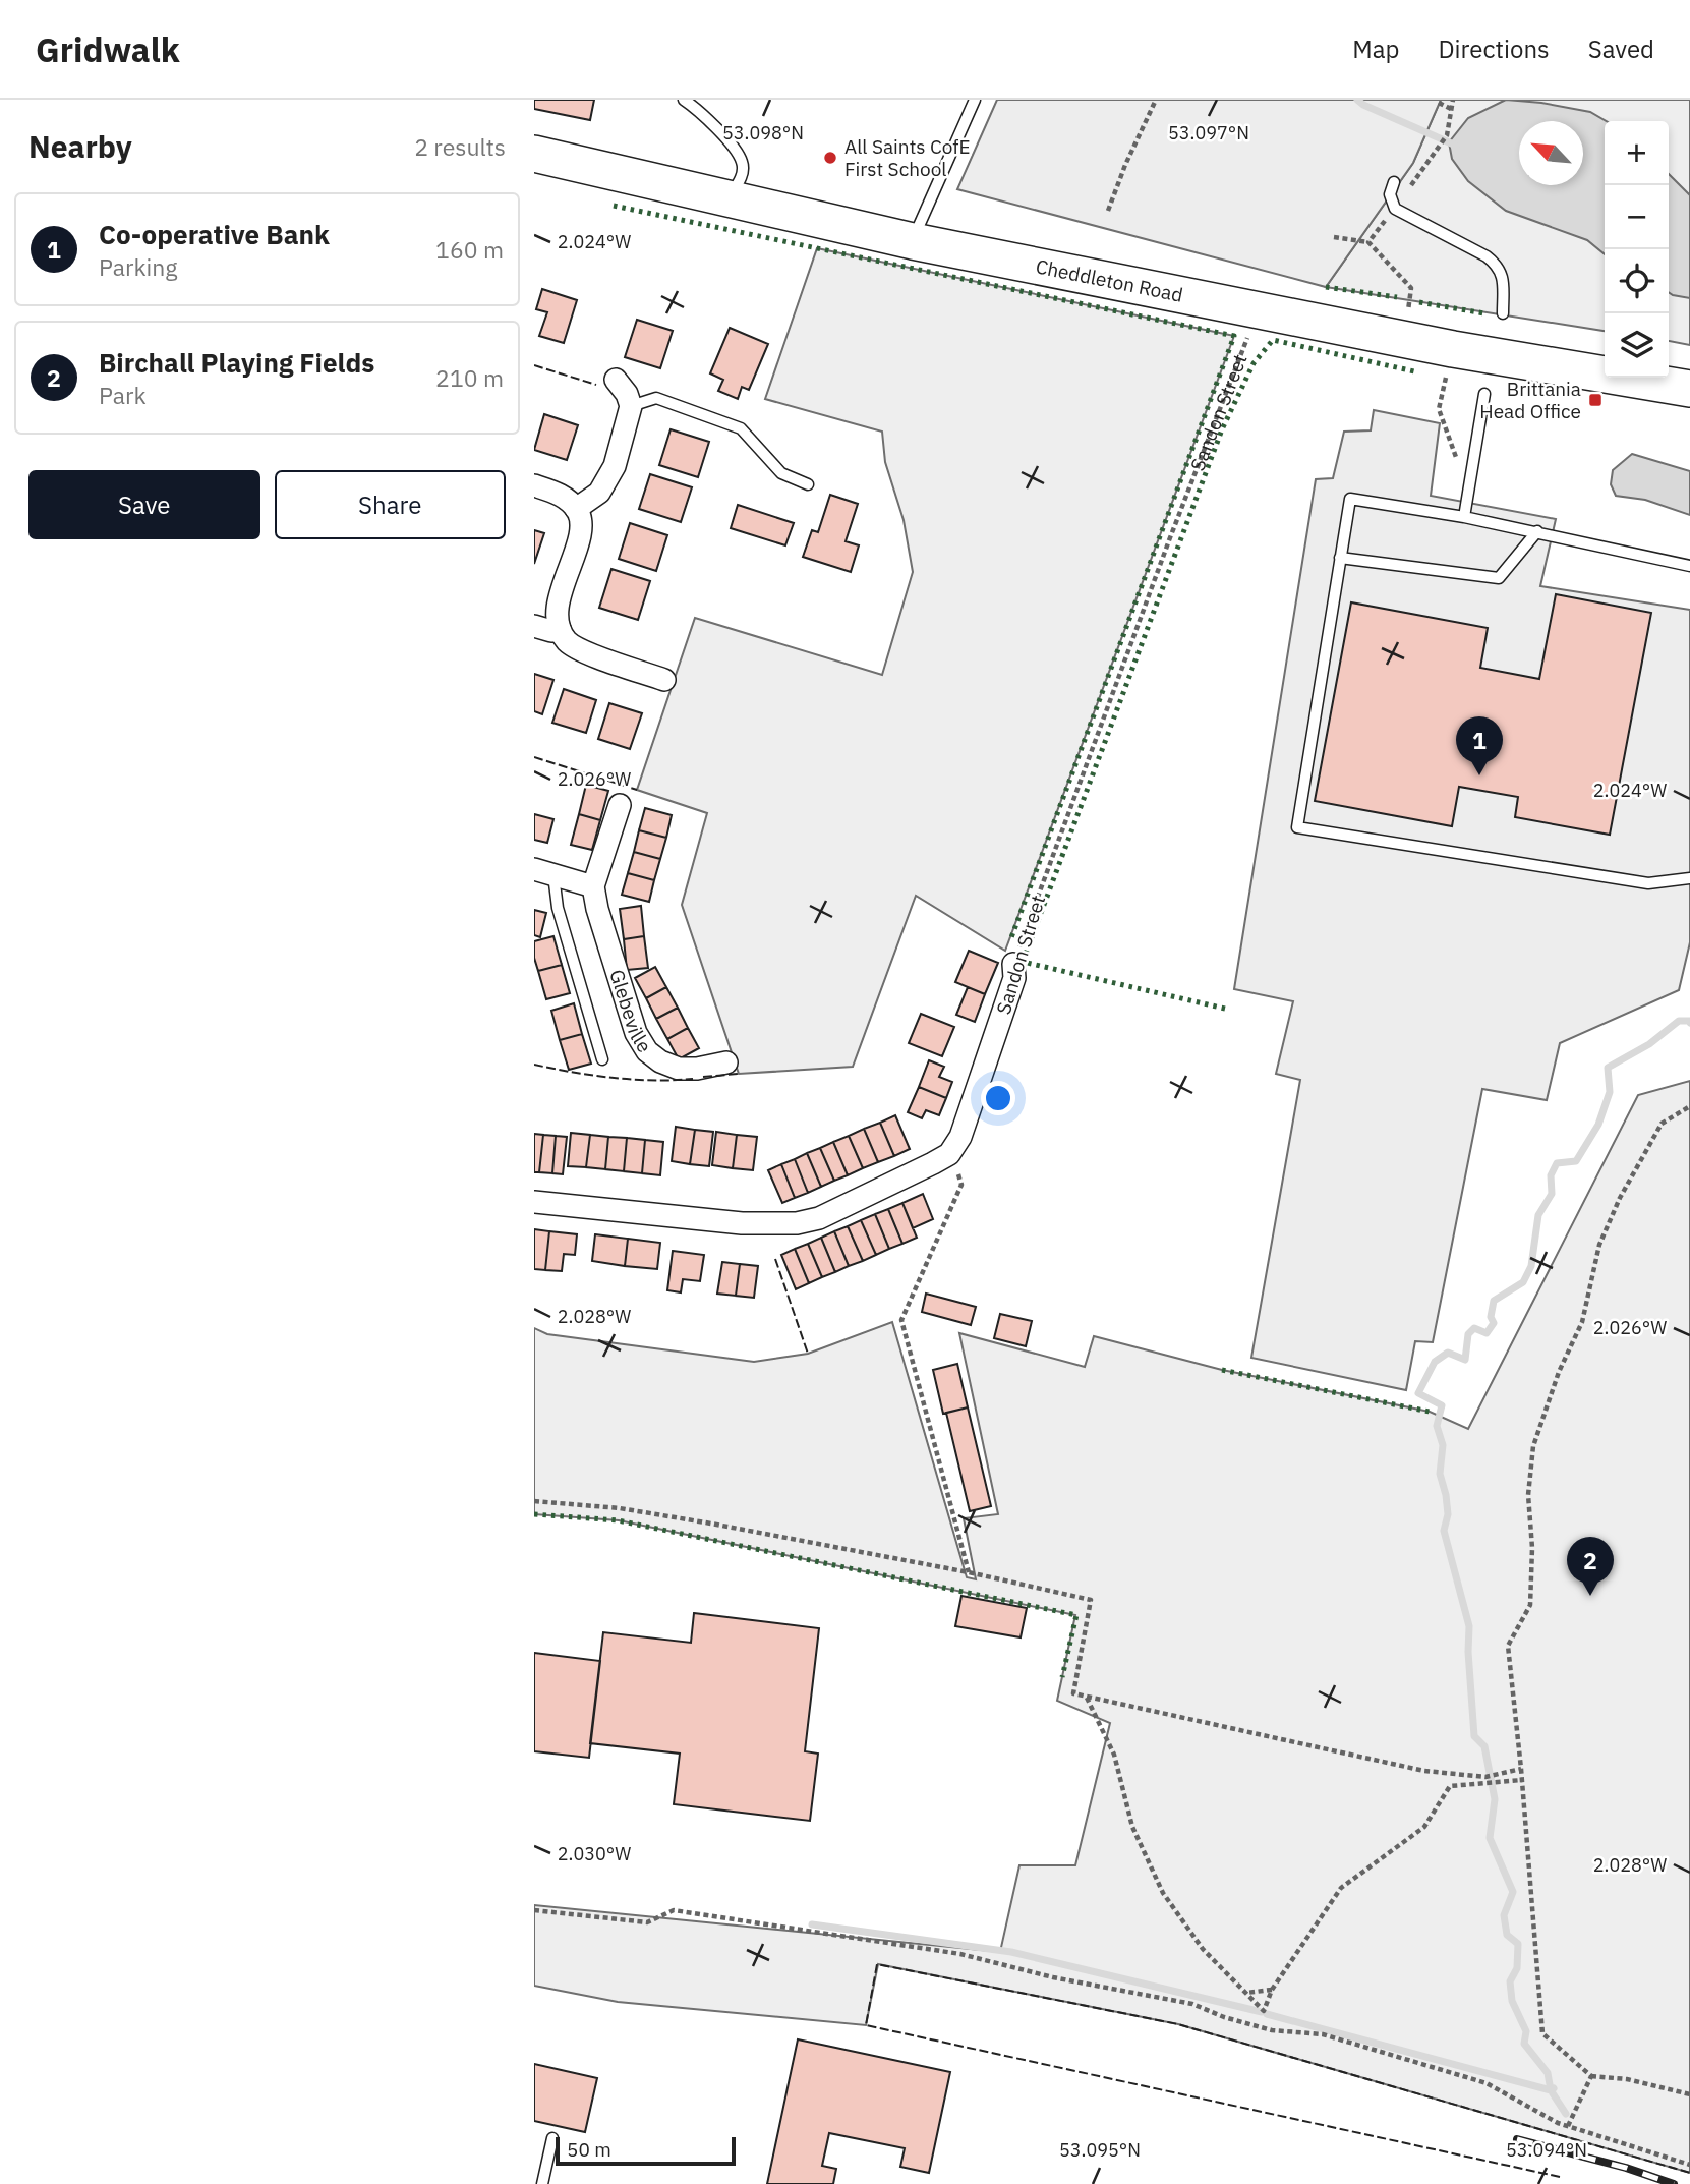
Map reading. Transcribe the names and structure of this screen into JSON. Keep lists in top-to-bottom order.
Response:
{
  "streets": {
    "highway": ["Cheddleton Road"],
    "street": ["Sandon Street", "Glebeville"]
  },
  "crossings": [
    ["Cheddleton Road", "Sandon Street"]
  ],
  "places": {
    "other": ["All Saints CofE First School"],
    "transit": ["Brittania Head Office"]
  },
  "scale_bar": "50 m",
  "north": "top left",
  "page": {
    "header": "Gridwalk",
    "nav": ["Map", "Directions", "Saved"],
    "heading": ["Nearby", "2 results"],
    "map_buttons": ["+", "−"],
    "list": [
      {
        "mark": "1",
        "name": "Co-operative Bank",
        "note": "Parking",
        "value": "160 m"
      },
      {
        "mark": "2",
        "name": "Birchall Playing Fields",
        "note": "Park",
        "value": "210 m"
      }
    ],
    "buttons": ["Save", "Share"],
    "pins": ["1", "2"],
    "scale": "50 m"
  },
  "coordinates": [
    "53.098°N",
    "53.097°N",
    "2.024°W",
    "2.026°W",
    "2.028°W",
    "2.030°W",
    "53.095°N",
    "53.094°N"
  ]
}
